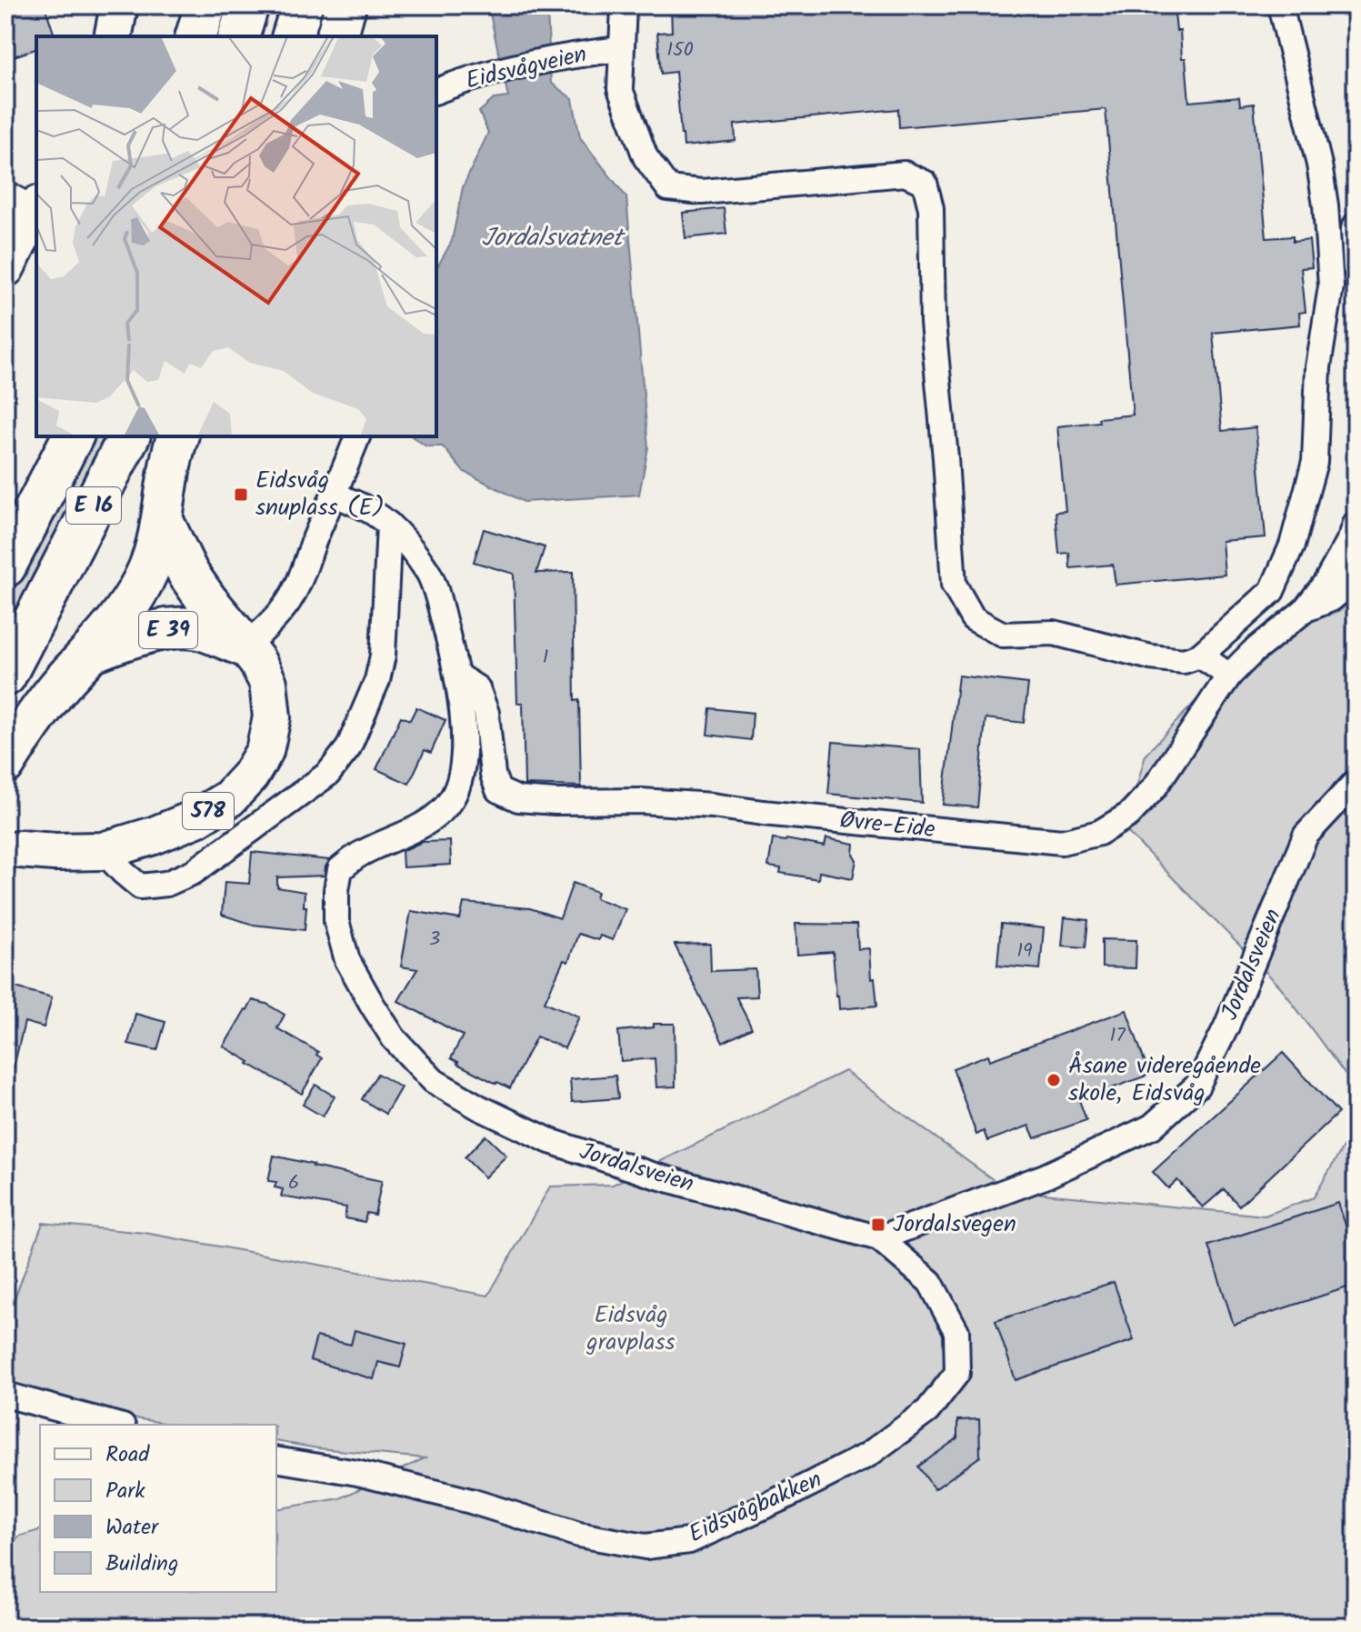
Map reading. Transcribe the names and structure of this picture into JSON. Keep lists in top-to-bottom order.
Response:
{
  "streets": {
    "highway": ["E 16", "E 39"],
    "main road": ["578"],
    "street": [
      "Eidsvågveien",
      "Øvre-Eide",
      "Jordalsveien",
      "Eidsvågbakken"
    ]
  },
  "crossings": [
    ["E 39", "578"],
    ["Øvre-Eide", "Jordalsveien"],
    ["Jordalsveien", "Eidsvågbakken"]
  ],
  "water": ["Jordalsvatnet"],
  "parks": ["Eidsvåg gravplass"],
  "places": {
    "transit": ["Eidsvåg snuplass (E)", "Jordalsvegen"],
    "other": ["Åsane videregående skole, Eidsvåg"]
  },
  "house_numbers": [
    "150",
    "1",
    "3",
    "19",
    "17",
    "6"
  ],
  "legend": [
    "Road",
    "Park",
    "Water",
    "Building"
  ]
}
